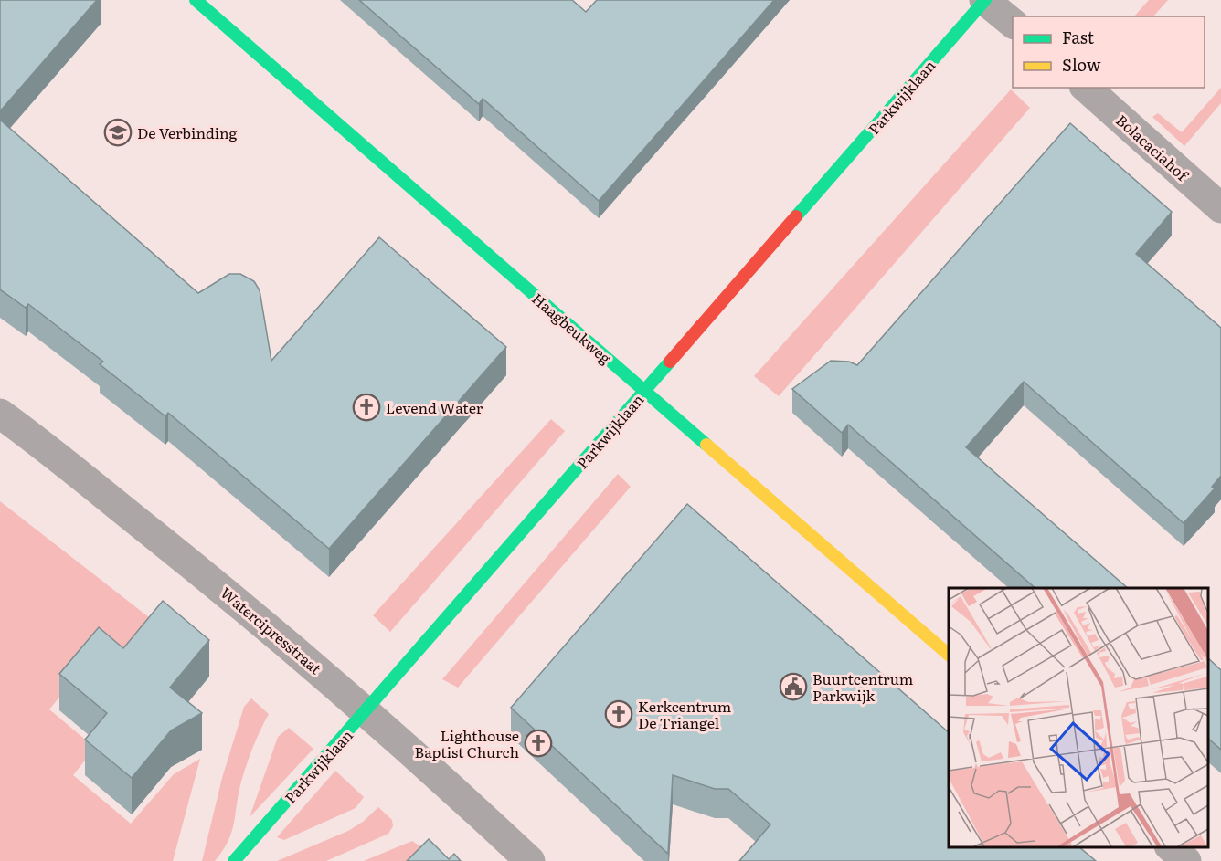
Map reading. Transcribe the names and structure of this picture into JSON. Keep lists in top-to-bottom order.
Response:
{
  "streets": {
    "street": [
      "Parkwijklaan",
      "Bolacaciahof",
      "Haagbeukweg",
      "Watercipresstraat"
    ]
  },
  "crossings": [
    ["Parkwijklaan", "Haagbeukweg"],
    ["Parkwijklaan", "Watercipresstraat"]
  ],
  "places": {
    "school or university": ["De Verbinding"],
    "church": ["Levend Water", "Kerkcentrum De Triangel", "Lighthouse Baptist Church"],
    "public building": ["Buurtcentrum Parkwijk"]
  },
  "legend": ["Fast", "Slow"]
}
